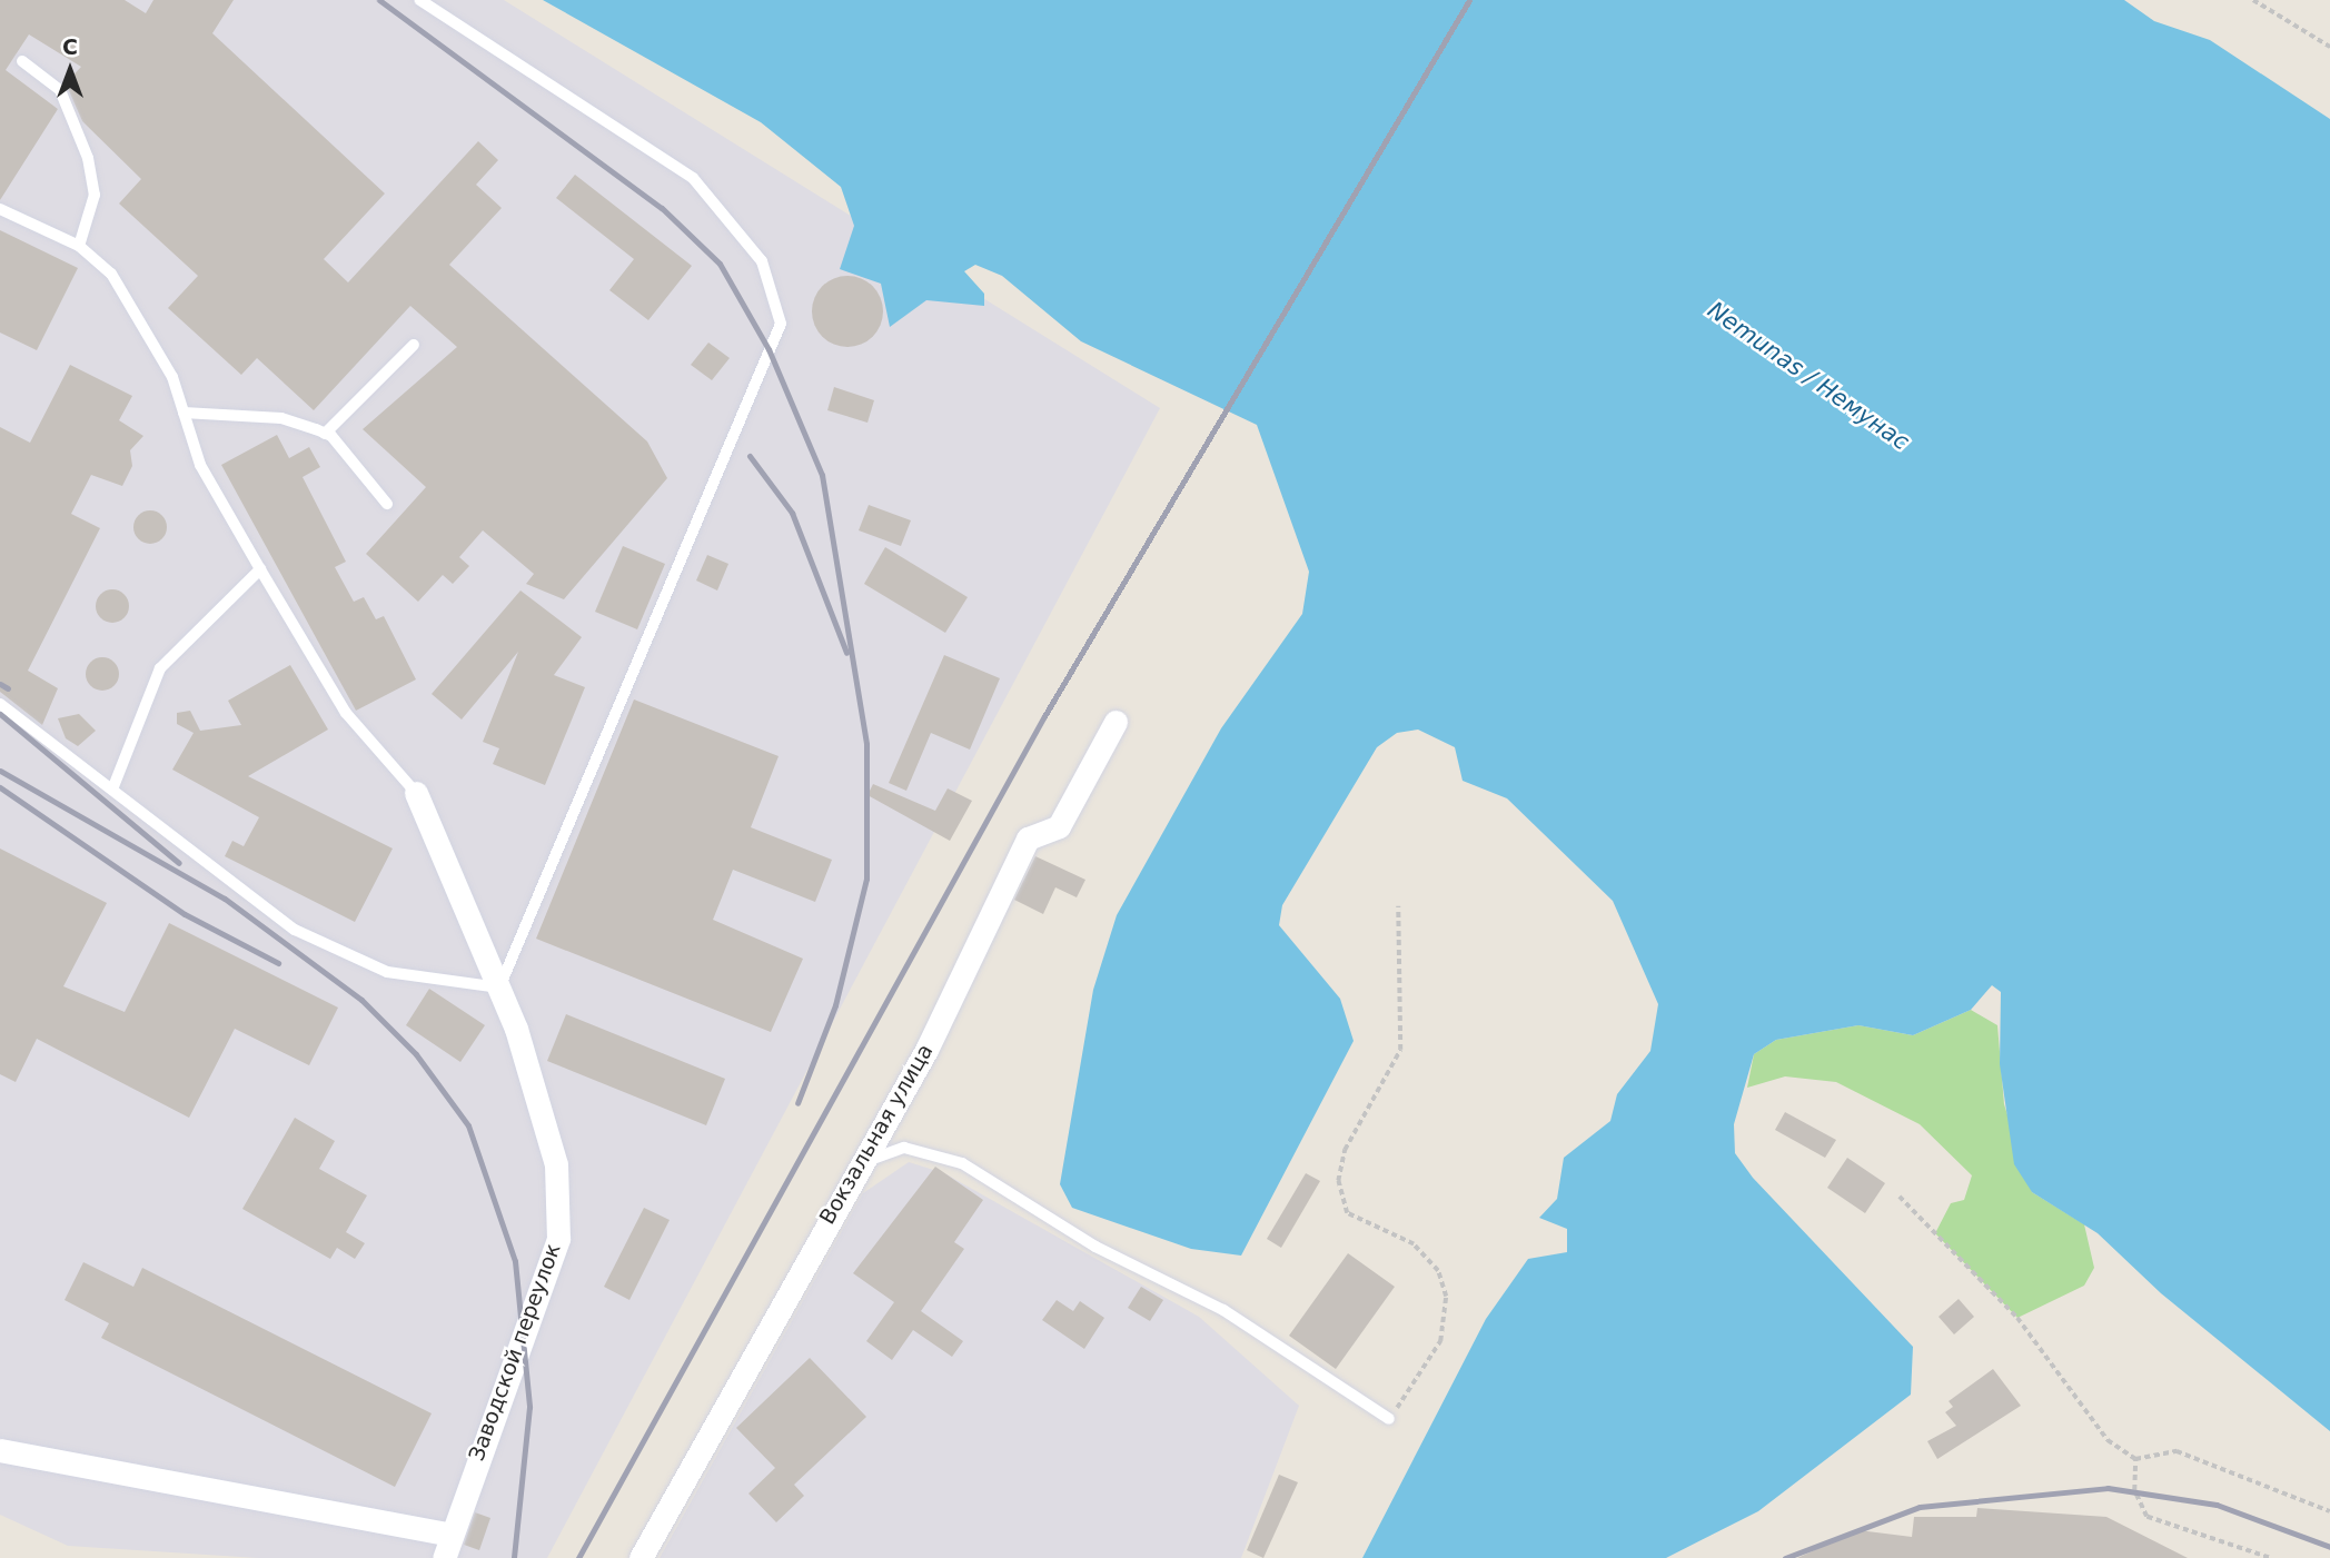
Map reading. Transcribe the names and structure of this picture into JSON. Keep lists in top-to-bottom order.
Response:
{
  "streets": {
    "street": ["Вокзальная улица", "Заводской переулок"]
  },
  "water": ["Nemunas / Немунас"],
  "north": "top"
}
